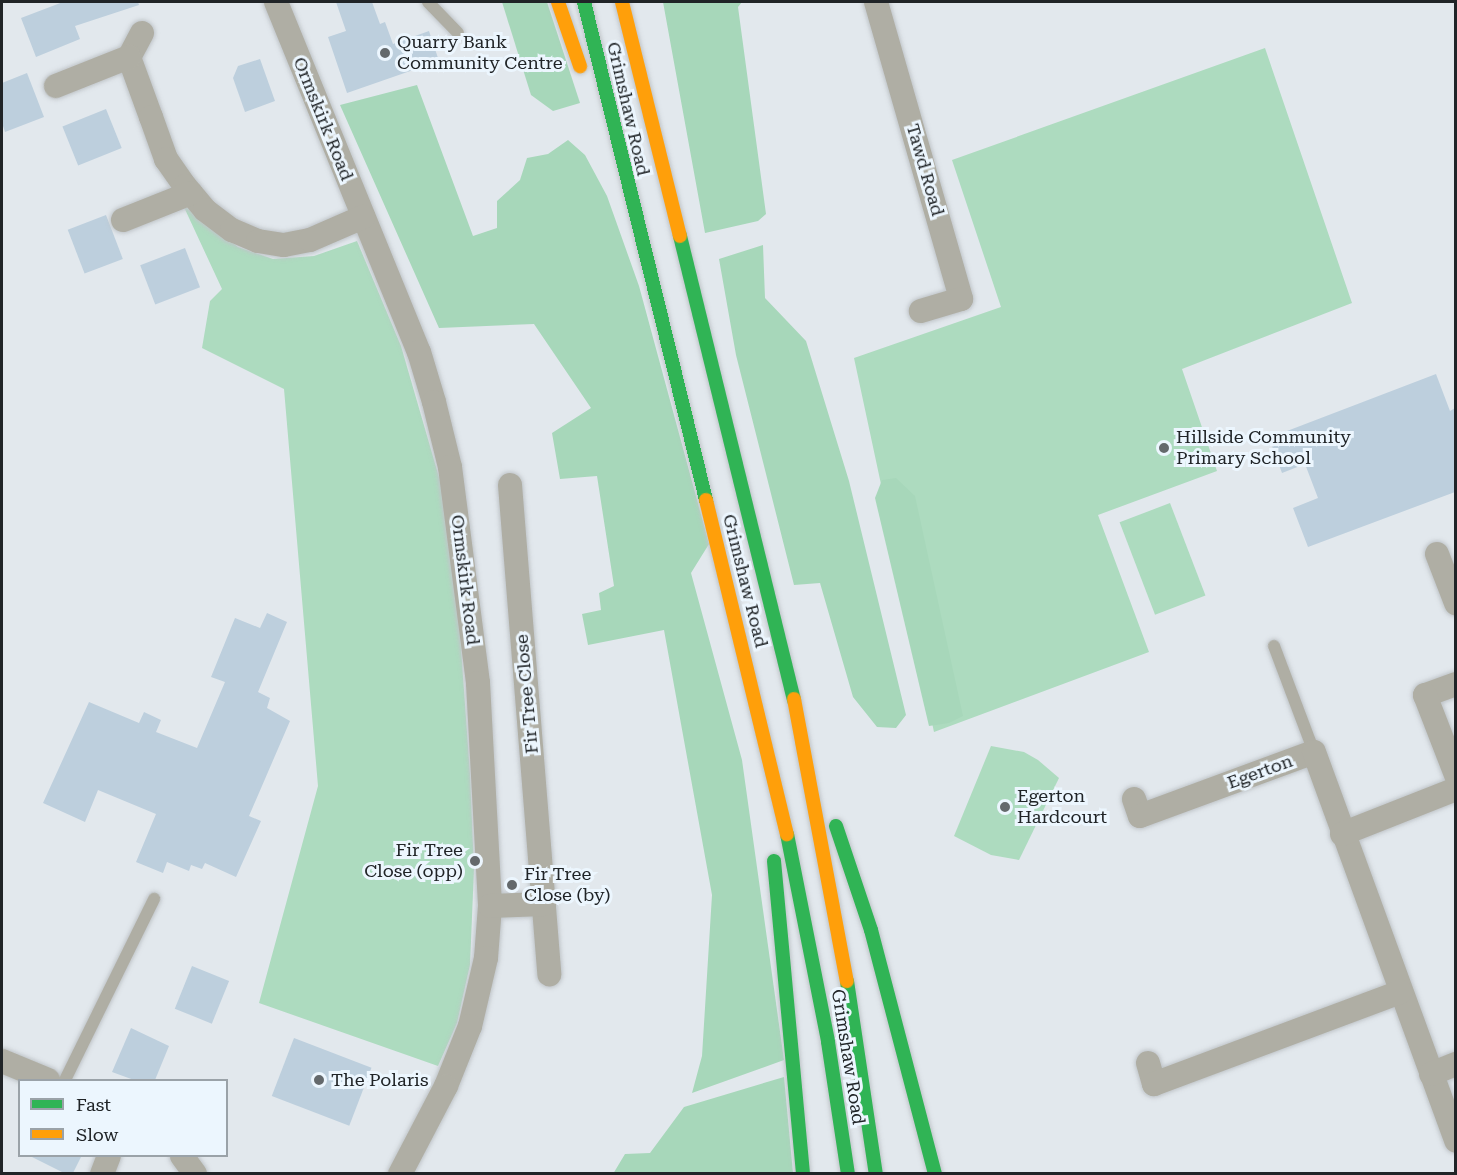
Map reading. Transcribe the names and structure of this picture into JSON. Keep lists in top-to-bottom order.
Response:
{
  "streets": {
    "main road": ["Grimshaw Road"],
    "street": [
      "Ormskirk Road",
      "Tawd Road",
      "Fir Tree Close",
      "Egerton"
    ]
  },
  "places": [
    "Quarry Bank Community Centre",
    "Hillside Community Primary School",
    "Egerton Hardcourt",
    "Fir Tree Close (opp)",
    "Fir Tree Close (by)",
    "The Polaris"
  ],
  "legend": ["Fast", "Slow"]
}
